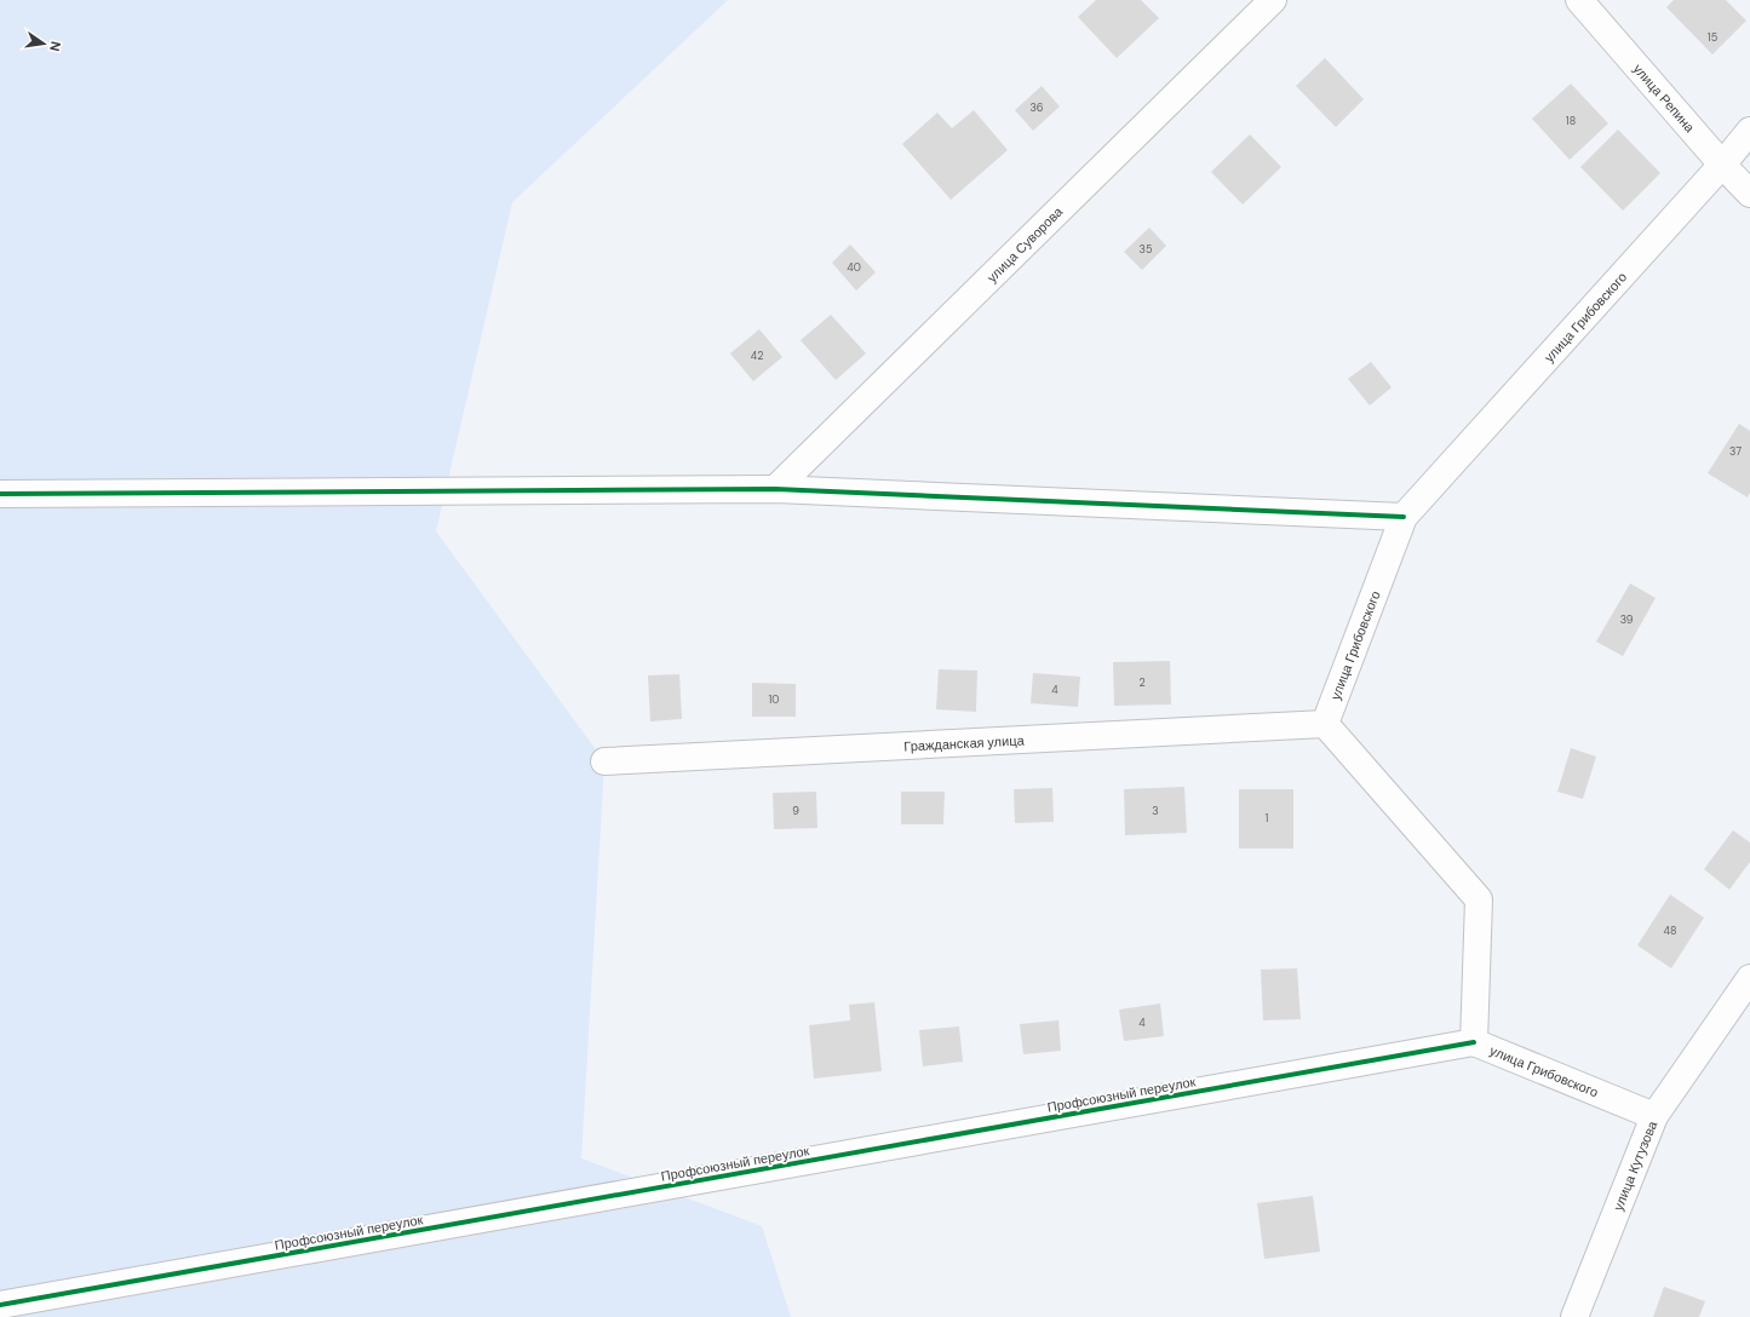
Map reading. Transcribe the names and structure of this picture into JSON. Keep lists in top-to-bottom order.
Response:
{
  "streets": {
    "street": [
      "улица Репина",
      "улица Суворова",
      "улица Грибовского",
      "Гражданская улица",
      "Профсоюзный переулок",
      "улица Кутузова"
    ]
  },
  "crossings": [
    ["улица Репина", "улица Грибовского"],
    ["улица Грибовского", "Гражданская улица"],
    ["улица Грибовского", "Профсоюзный переулок"],
    ["улица Грибовского", "улица Кутузова"]
  ],
  "house_numbers": [
    "15",
    "36",
    "18",
    "35",
    "40",
    "42",
    "37",
    "39",
    "2",
    "4",
    "10",
    "9",
    "3",
    "1",
    "48",
    "4"
  ],
  "north": "right"
}
